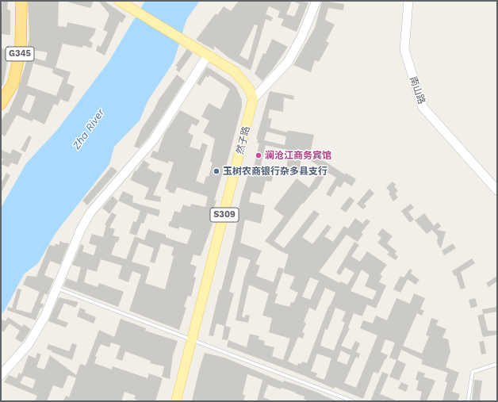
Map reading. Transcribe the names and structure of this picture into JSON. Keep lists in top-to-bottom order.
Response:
{
  "streets": {
    "highway": ["G345"],
    "main road": ["然子路", "S309"],
    "street": ["南山路"]
  },
  "water": ["Zha River"],
  "places": ["澜沧江商务宾馆", "玉树农商银行杂多县支行"]
}
